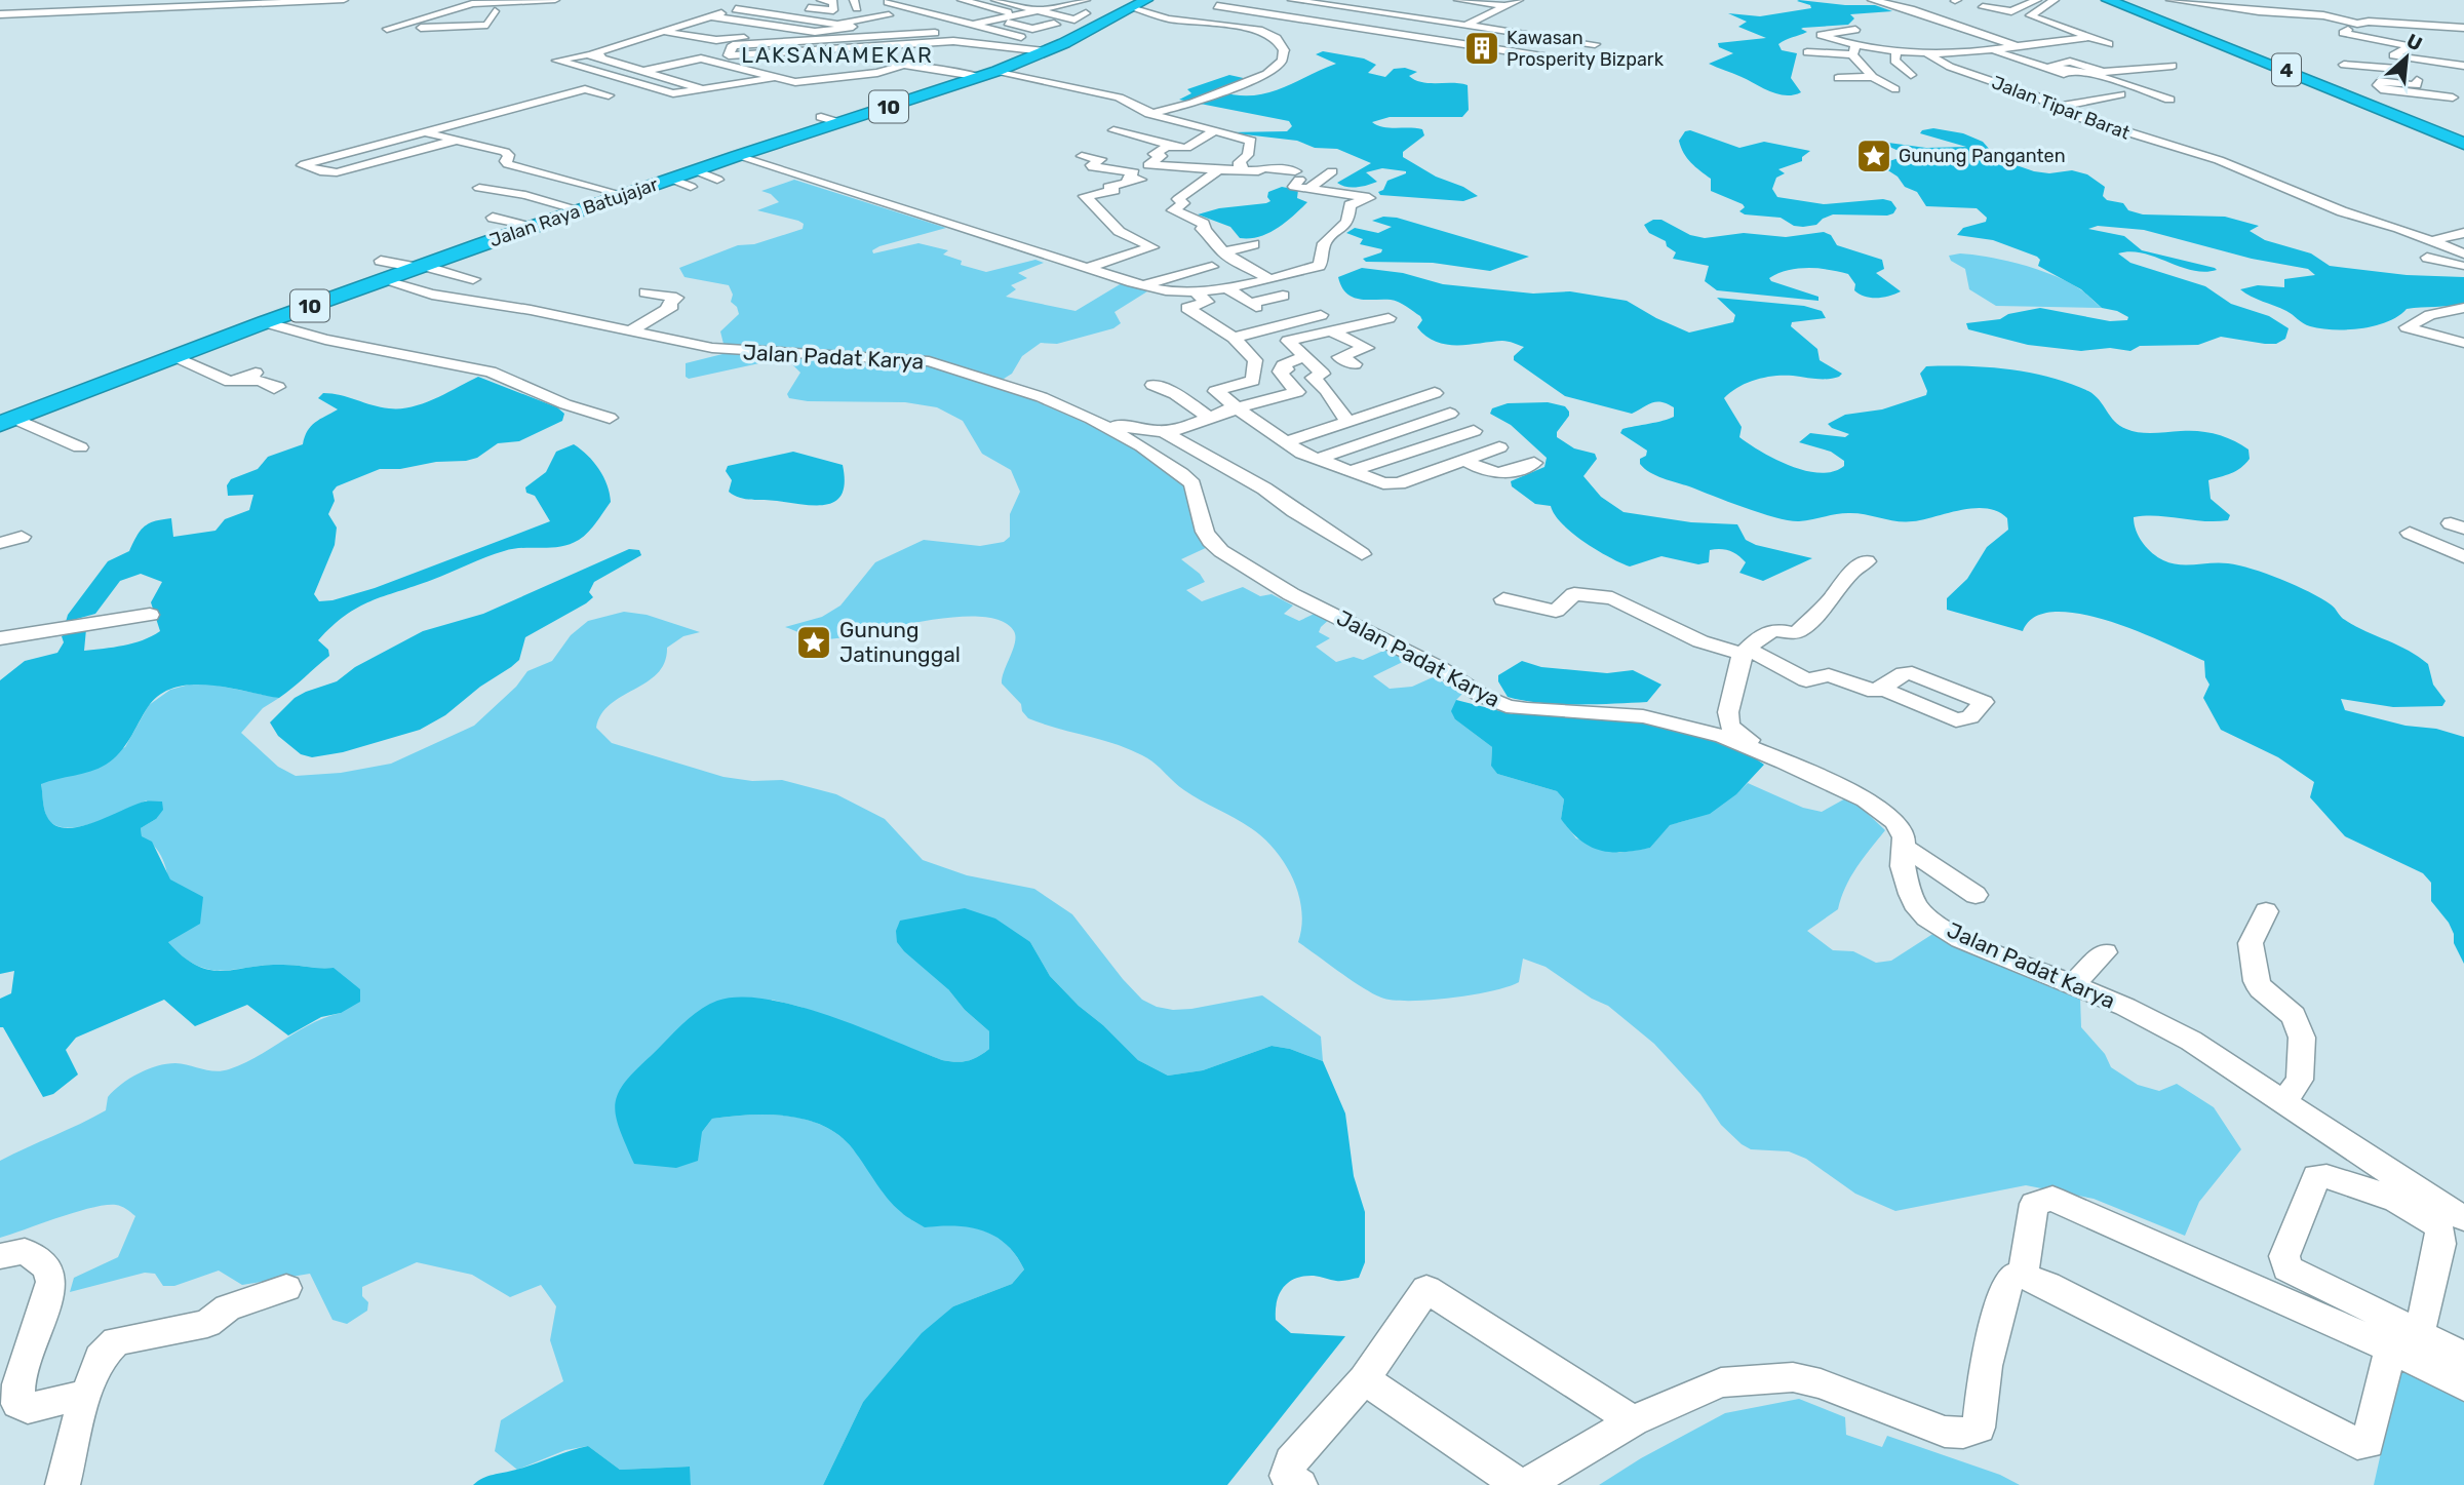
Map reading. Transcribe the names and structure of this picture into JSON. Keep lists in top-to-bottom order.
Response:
{
  "streets": {
    "highway": ["4", "10", "Jalan Raya Batujajar"],
    "street": ["Jalan Tipar Barat", "Jalan Padat Karya"]
  },
  "crossings": [
    ["Jalan Raya Batujajar", "Jalan Padat Karya"]
  ],
  "districts": ["LAKSANAMEKAR"],
  "places": {
    "building": ["Kawasan Prosperity Bizpark"],
    "place": ["Gunung Panganten", "Gunung Jatinunggal"]
  },
  "north": "top right"
}
